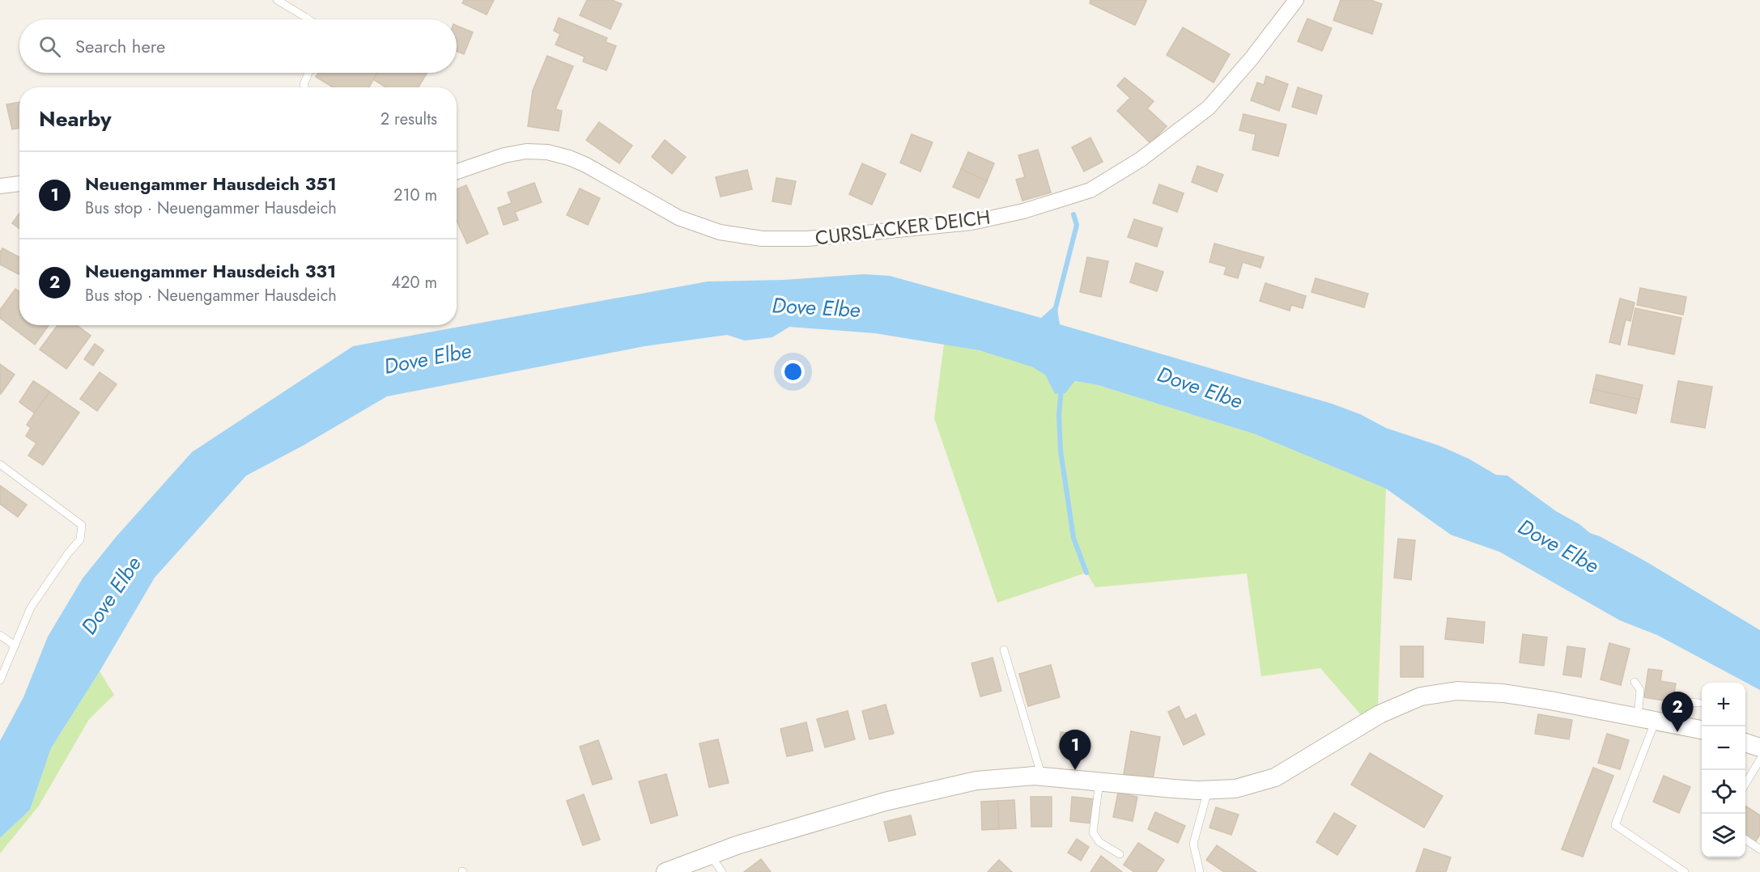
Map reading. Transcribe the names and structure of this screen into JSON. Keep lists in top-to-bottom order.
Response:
{
  "streets": {
    "street": ["CURSLACKER DEICH"]
  },
  "water": ["Dove Elbe"],
  "page": {
    "search": "Search here",
    "heading": ["Nearby", "2 results"],
    "list": [
      {
        "mark": "1",
        "name": "Neuengammer Hausdeich 351",
        "note": "Bus stop · Neuengammer Hausdeich",
        "value": "210 m"
      },
      {
        "mark": "2",
        "name": "Neuengammer Hausdeich 331",
        "note": "Bus stop · Neuengammer Hausdeich",
        "value": "420 m"
      }
    ],
    "map_buttons": ["+", "−"],
    "pins": ["2", "1"]
  }
}
